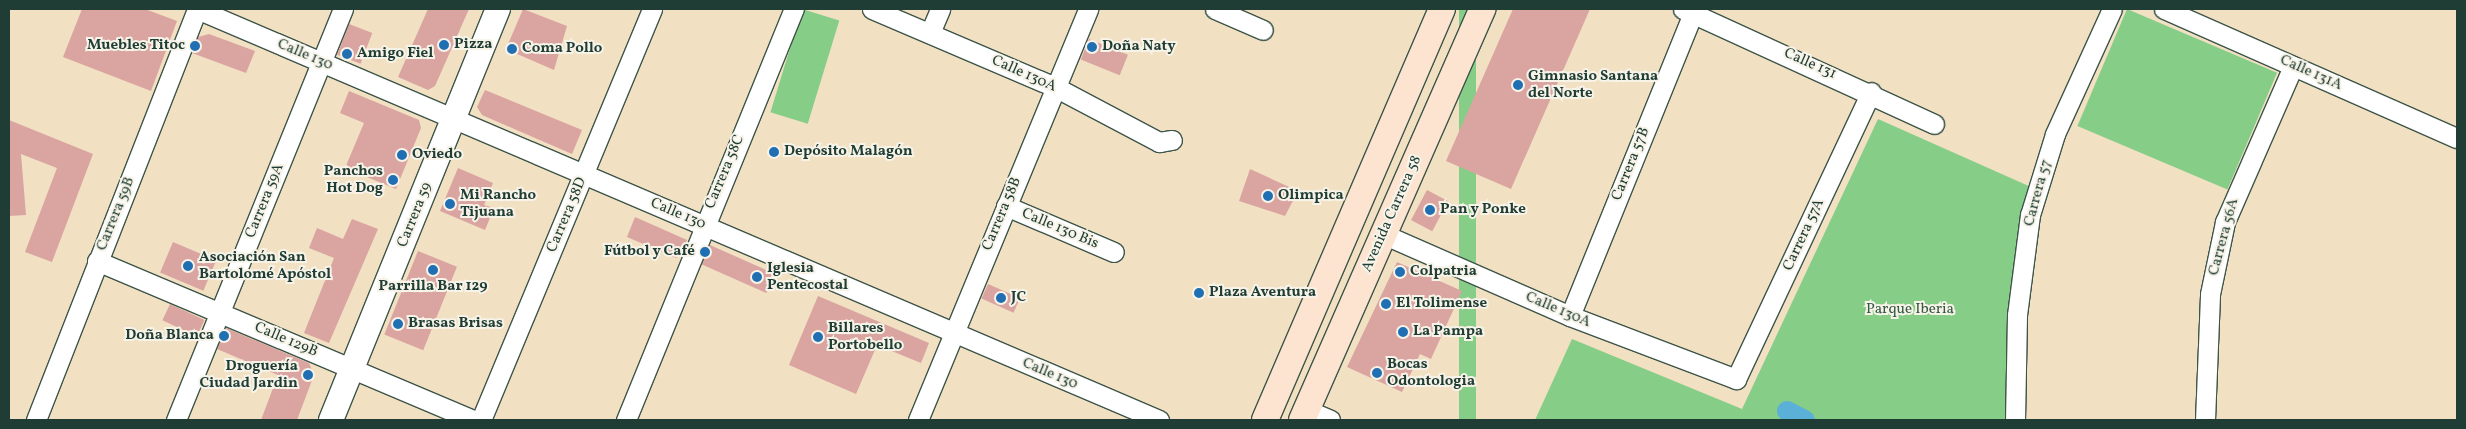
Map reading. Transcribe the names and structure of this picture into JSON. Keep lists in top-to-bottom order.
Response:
{
  "streets": {
    "main road": ["Avenida Carrera 58"],
    "street": [
      "Calle 130",
      "Calle 131",
      "Calle 131A",
      "Calle 130A",
      "Carrera 57B",
      "Carrera 58C",
      "Carrera 57",
      "Carrera 59A",
      "Carrera 59B",
      "Carrera 58B",
      "Carrera 59",
      "Carrera 58D",
      "Calle 130 Bis",
      "Carrera 57A",
      "Carrera 56A",
      "Calle 129B"
    ]
  },
  "crossings": [
    ["Calle 130", "Carrera 58C"],
    ["Calle 130", "Carrera 59A"],
    ["Calle 130", "Carrera 59B"],
    ["Calle 130", "Carrera 58B"],
    ["Calle 130", "Carrera 59"],
    ["Calle 130", "Carrera 58D"],
    ["Calle 131", "Carrera 57B"],
    ["Calle 131", "Carrera 57A"],
    ["Calle 131A", "Carrera 56A"],
    ["Calle 130A", "Carrera 57B"],
    ["Calle 130A", "Carrera 58B"],
    ["Calle 130A", "Avenida Carrera 58"],
    ["Calle 130A", "Carrera 57A"],
    ["Carrera 59A", "Calle 129B"],
    ["Carrera 59B", "Calle 129B"],
    ["Carrera 58B", "Calle 130 Bis"],
    ["Carrera 59", "Calle 129B"]
  ],
  "parks": ["Parque Iberia"],
  "places": [
    "Pizza",
    "Muebles Titoc",
    "Doña Naty",
    "Coma Pollo",
    "Amigo Fiel",
    "Gimnasio Santana del Norte",
    "Depósito Malagón",
    "Oviedo",
    "Panchos Hot Dog",
    "Olimpica",
    "Mi Rancho Tijuana",
    "Pan y Ponke",
    "Fútbol y Café",
    "Asociación San Bartolomé Apóstol",
    "Parrilla Bar 129",
    "Colpatria",
    "Iglesia Pentecostal",
    "Plaza Aventura",
    "JC",
    "El Tolimense",
    "Brasas Brisas",
    "La Pampa",
    "Doña Blanca",
    "Billares Portobello",
    "Bocas Odontologia",
    "Droguería Ciudad Jardin"
  ]
}
